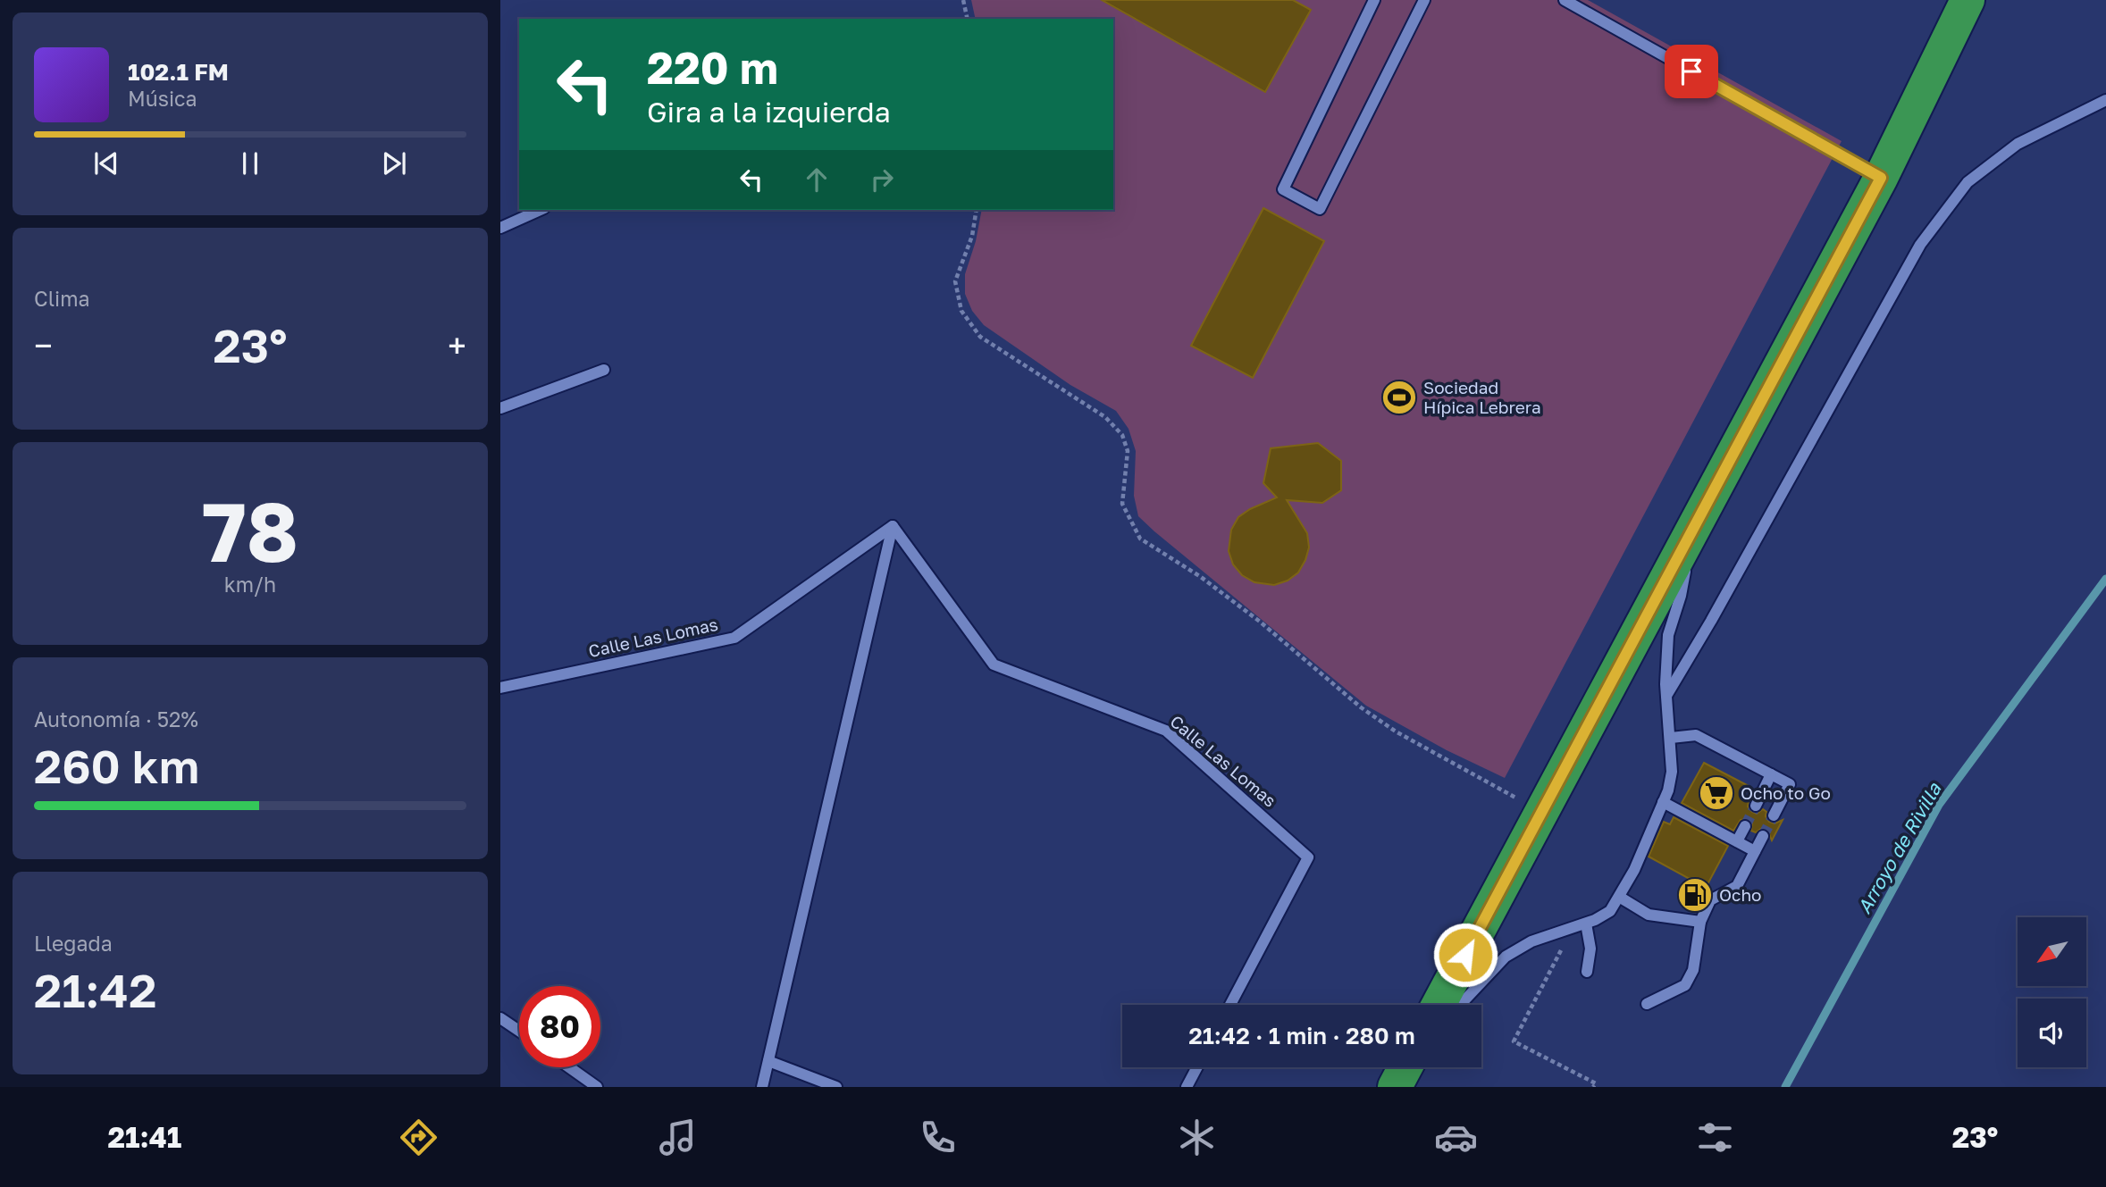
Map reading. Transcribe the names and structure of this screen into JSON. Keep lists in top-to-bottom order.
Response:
{
  "streets": {
    "street": ["Calle Las Lomas"]
  },
  "water": ["Arroyo de Rivilla"],
  "places": {
    "sports": ["Sociedad Hípica Lebrera"],
    "supermarket": ["Ocho to Go"],
    "fuel station": ["Ocho"]
  },
  "north": "bottom left",
  "page": {
    "turn": ["220 m", "Gira a la izquierda"],
    "song": ["102.1 FM", "Música"],
    "tile": [
      "Clima",
      ["78", "km/h"],
      ["Autonomía · 52%", "260 km"],
      ["Llegada", "21:42"]
    ],
    "heat": ["−", "23°", "+"],
    "limit": "80",
    "trip": "21:42 · 1 min · 280 m",
    "tabs": ["21:41", "23°"]
  }
}
